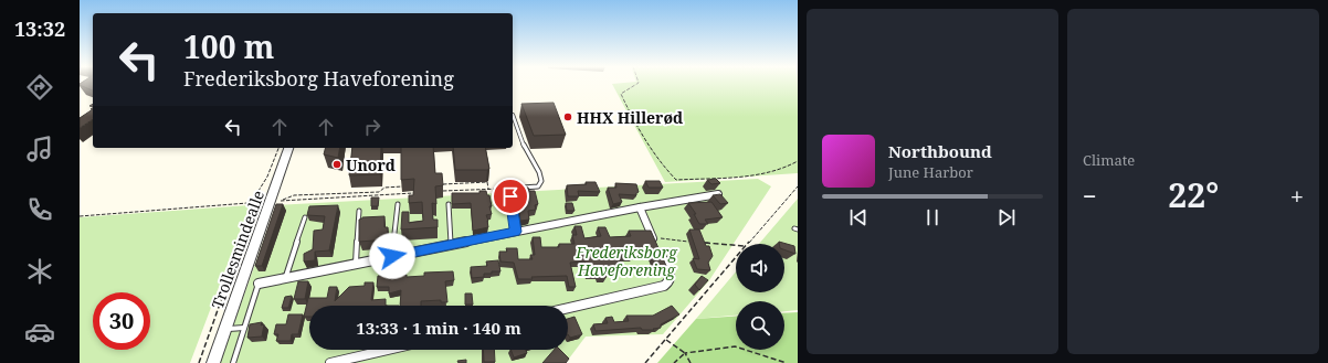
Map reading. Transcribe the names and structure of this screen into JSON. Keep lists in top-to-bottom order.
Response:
{
  "streets": {
    "street": ["Trollesmindealle"]
  },
  "parks": ["Frederiksborg Haveforening"],
  "places": ["HHX Hillerød", "Unord"],
  "page": {
    "tabs": "13:32",
    "tile": "Climate",
    "turn": ["100 m", "Frederiksborg Haveforening"],
    "song": ["Northbound", "June Harbor"],
    "heat": ["−", "22°", "+"],
    "limit": "30",
    "trip": "13:33 · 1 min · 140 m"
  }
}
